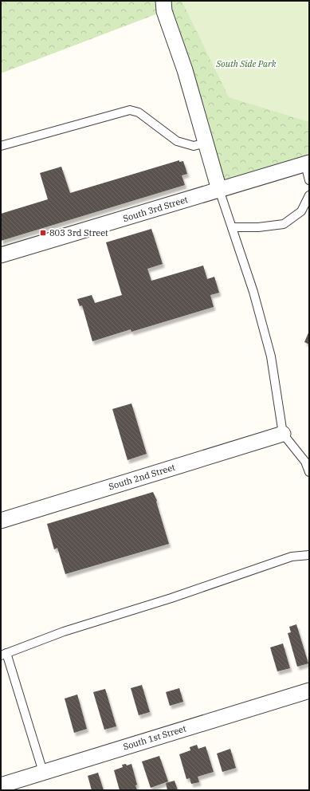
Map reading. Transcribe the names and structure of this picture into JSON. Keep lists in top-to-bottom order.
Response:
{
  "streets": {
    "street": ["South 3rd Street", "South 2nd Street", "South 1st Street"]
  },
  "parks": ["South Side Park"],
  "places": {
    "transit": ["803 3rd Street"]
  }
}
